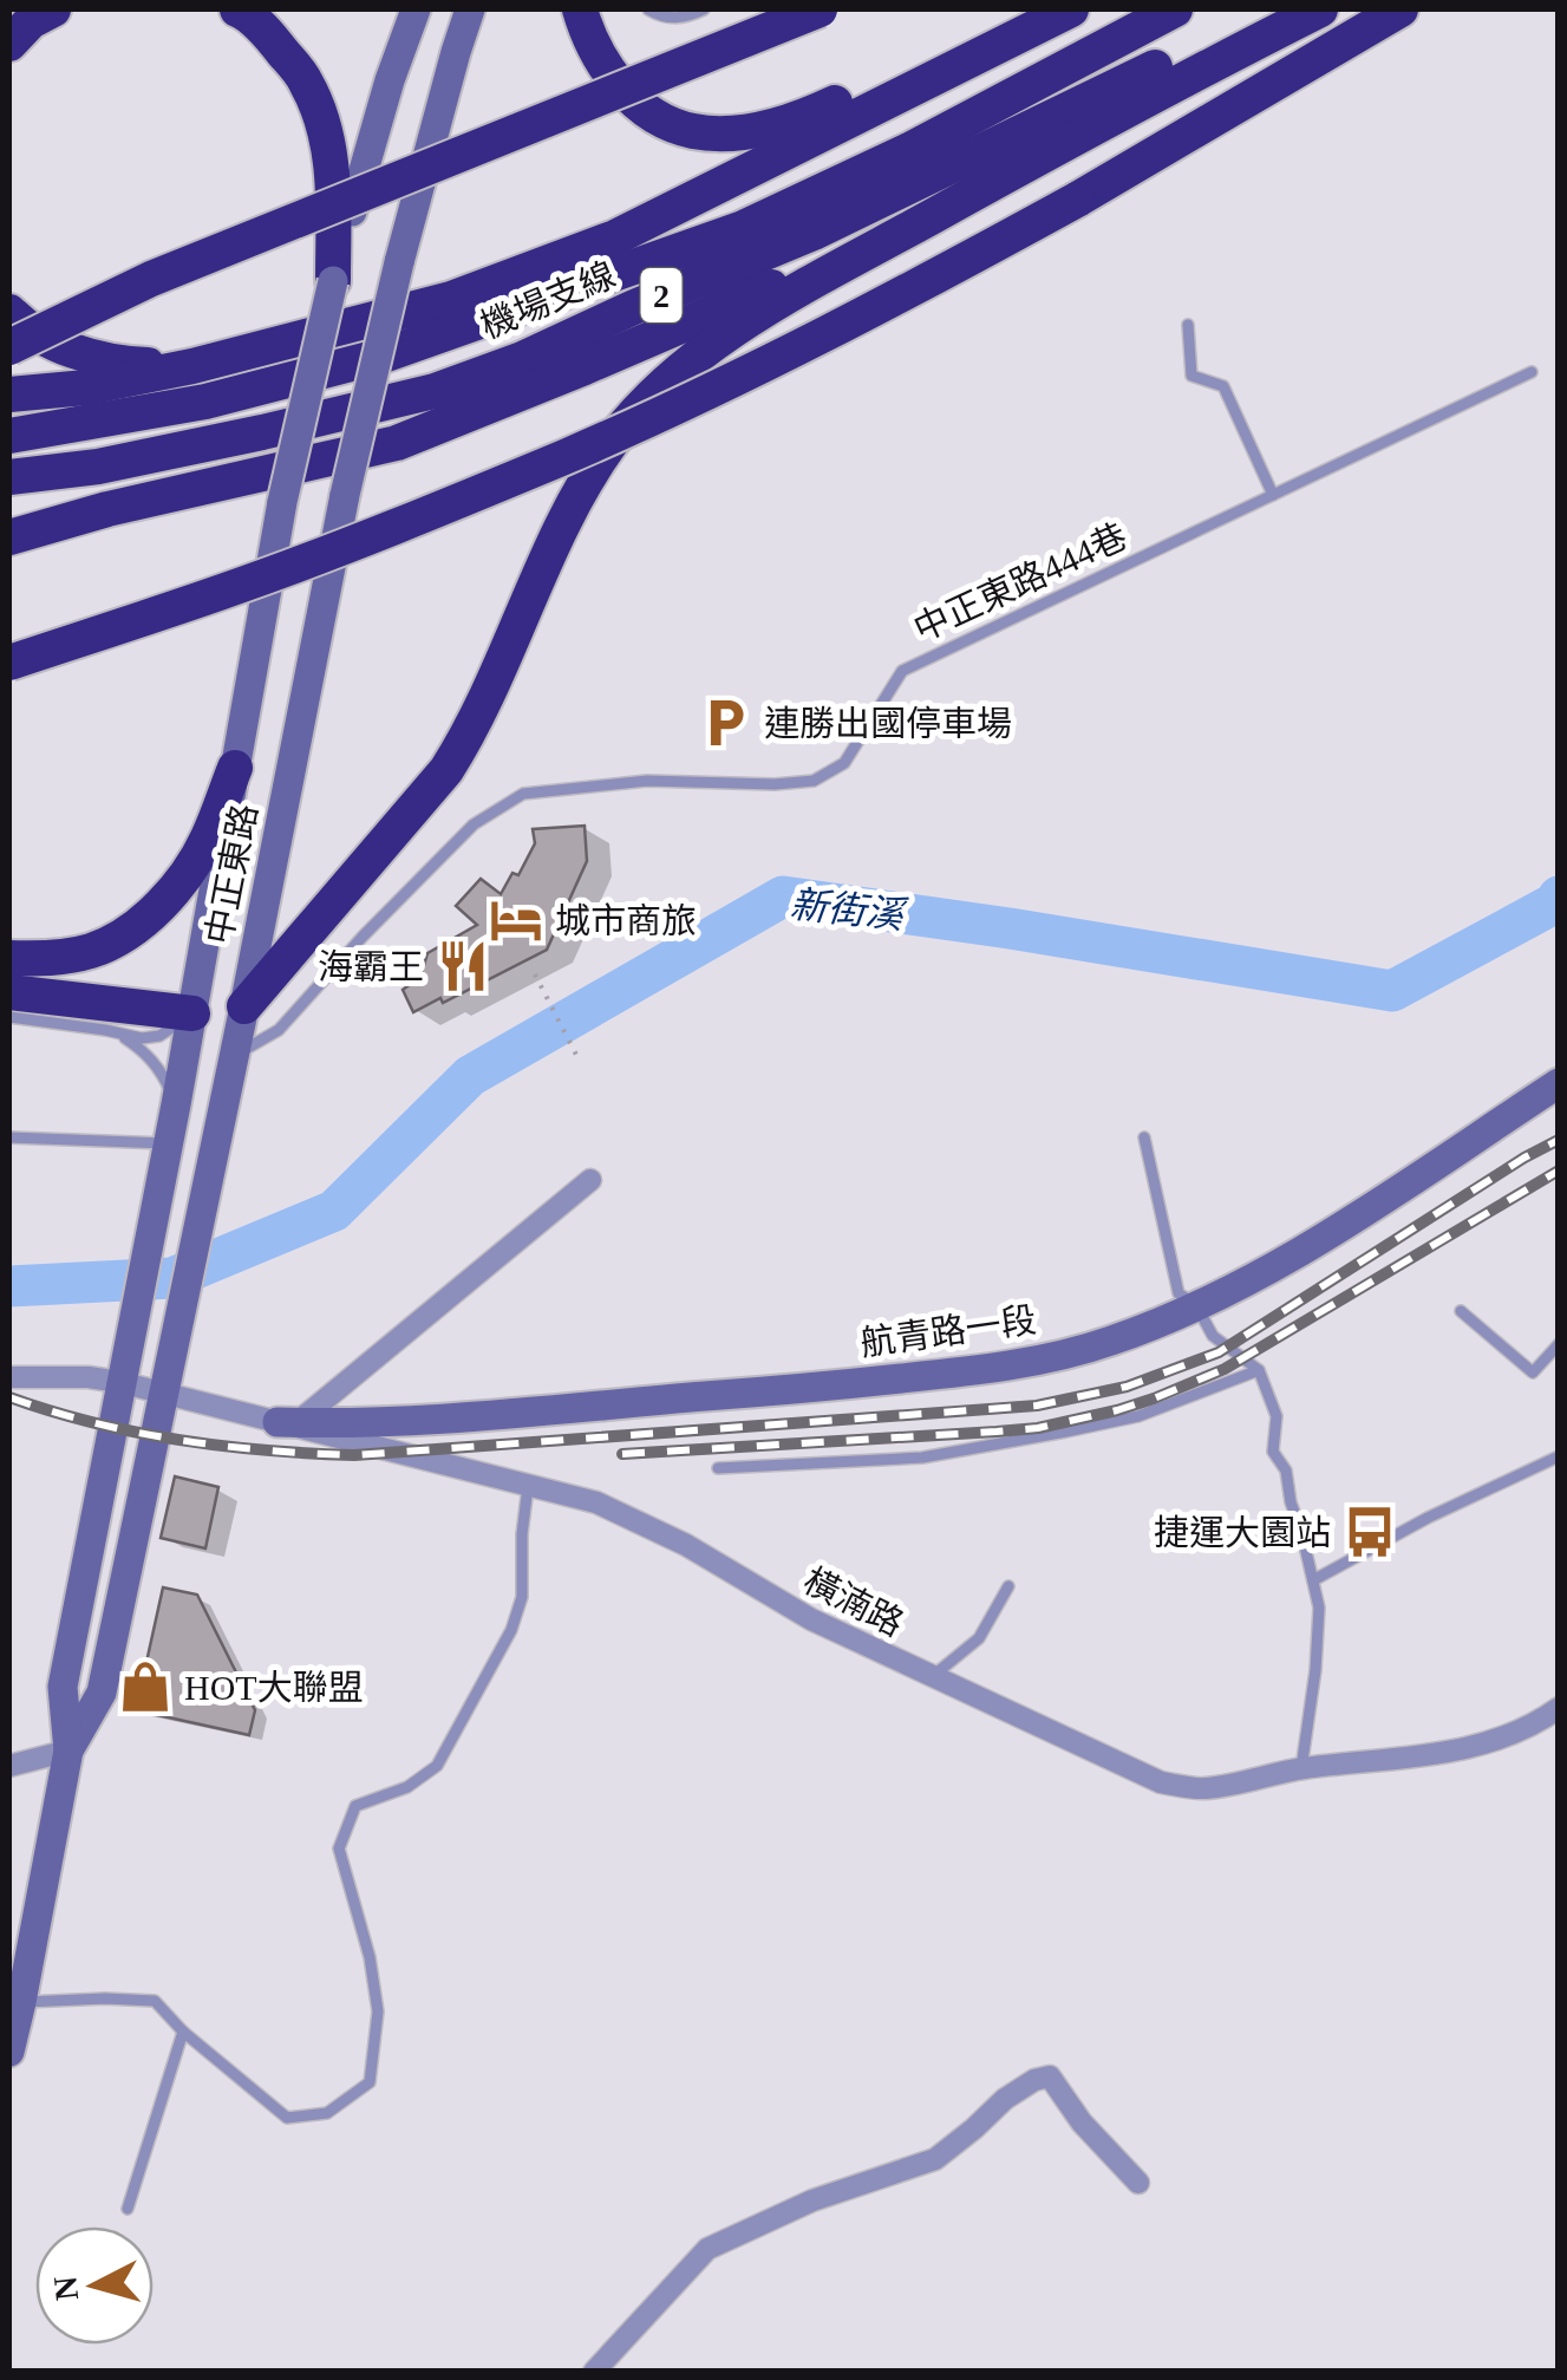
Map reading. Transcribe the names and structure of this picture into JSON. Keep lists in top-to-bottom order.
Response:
{
  "streets": {
    "highway": ["2", "機場支線"],
    "main road": ["中正東路", "航青路一段"],
    "street": ["橫湳路"],
    "lane": ["中正東路444巷"]
  },
  "crossings": [
    ["中正東路444巷", "中正東路"],
    ["中正東路", "橫湳路"],
    ["航青路一段", "橫湳路"]
  ],
  "water": ["新街溪"],
  "places": {
    "parking": ["連勝出國停車場"],
    "hotel": ["城市商旅"],
    "restaurant": ["海霸王"],
    "bus stop": ["捷運大園站"],
    "shop": ["HOT大聯盟"]
  },
  "north": "left"
}
